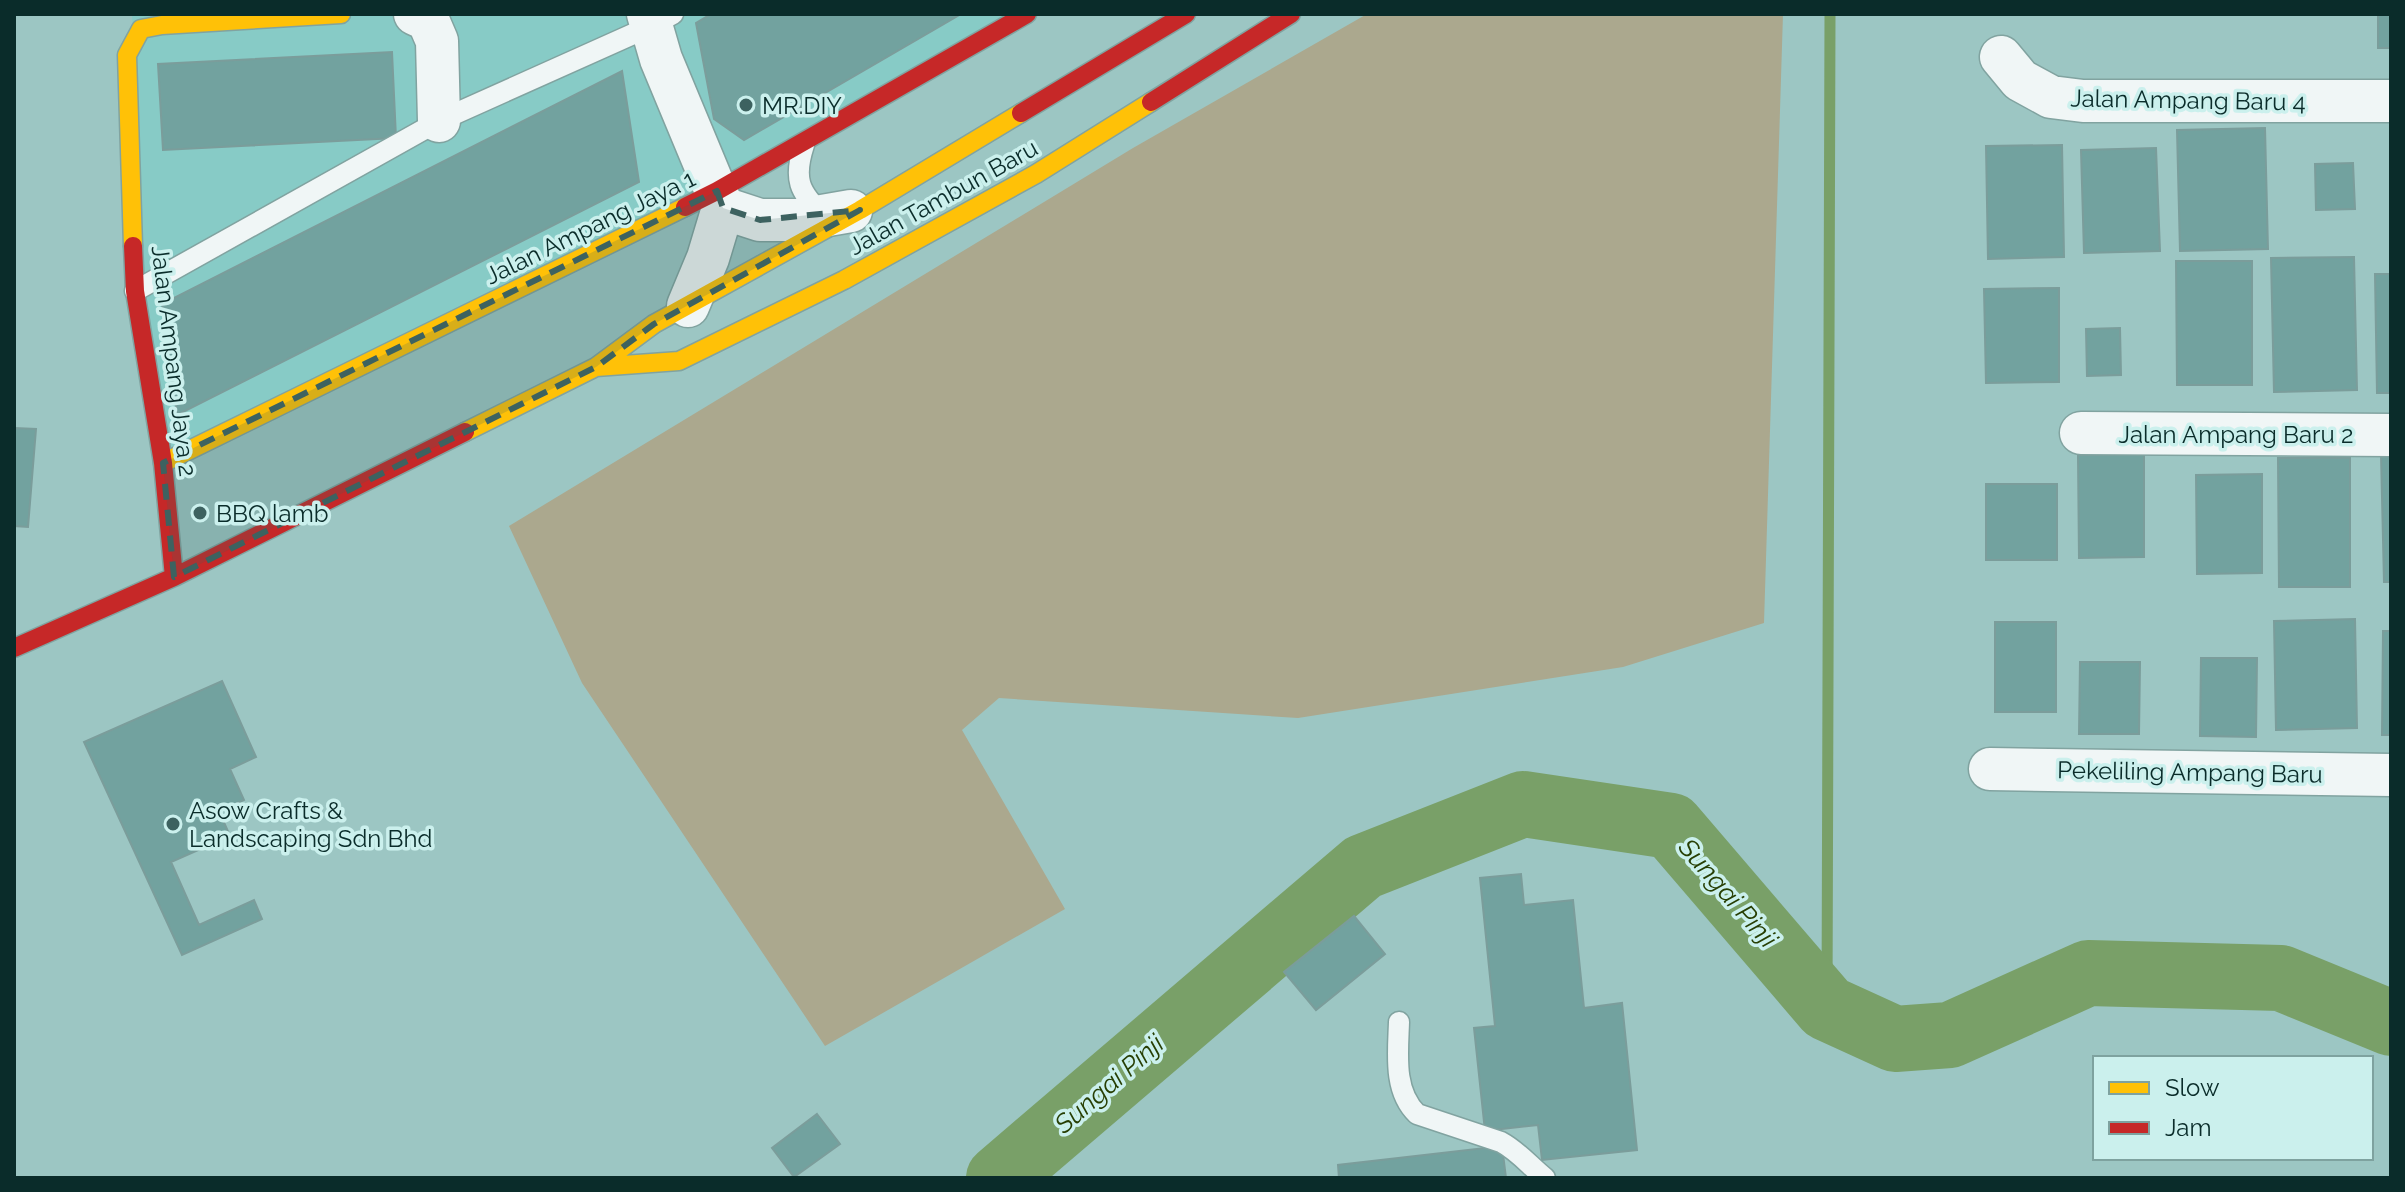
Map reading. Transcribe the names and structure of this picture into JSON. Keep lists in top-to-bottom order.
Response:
{
  "streets": {
    "main road": ["Jalan Tambun Baru", "Jalan Ampang Jaya 1", "Jalan Ampang Jaya 2"],
    "street": ["Jalan Ampang Baru 4", "Jalan Ampang Baru 2", "Pekeliling Ampang Baru"]
  },
  "crossings": [
    ["Jalan Tambun Baru", "Jalan Ampang Jaya 2"],
    ["Jalan Ampang Jaya 1", "Jalan Ampang Jaya 2"]
  ],
  "water": ["Sungai Pinji"],
  "places": ["MR.DIY", "BBQ lamb", "Asow Crafts & Landscaping Sdn Bhd"],
  "legend": ["Slow", "Jam"]
}
